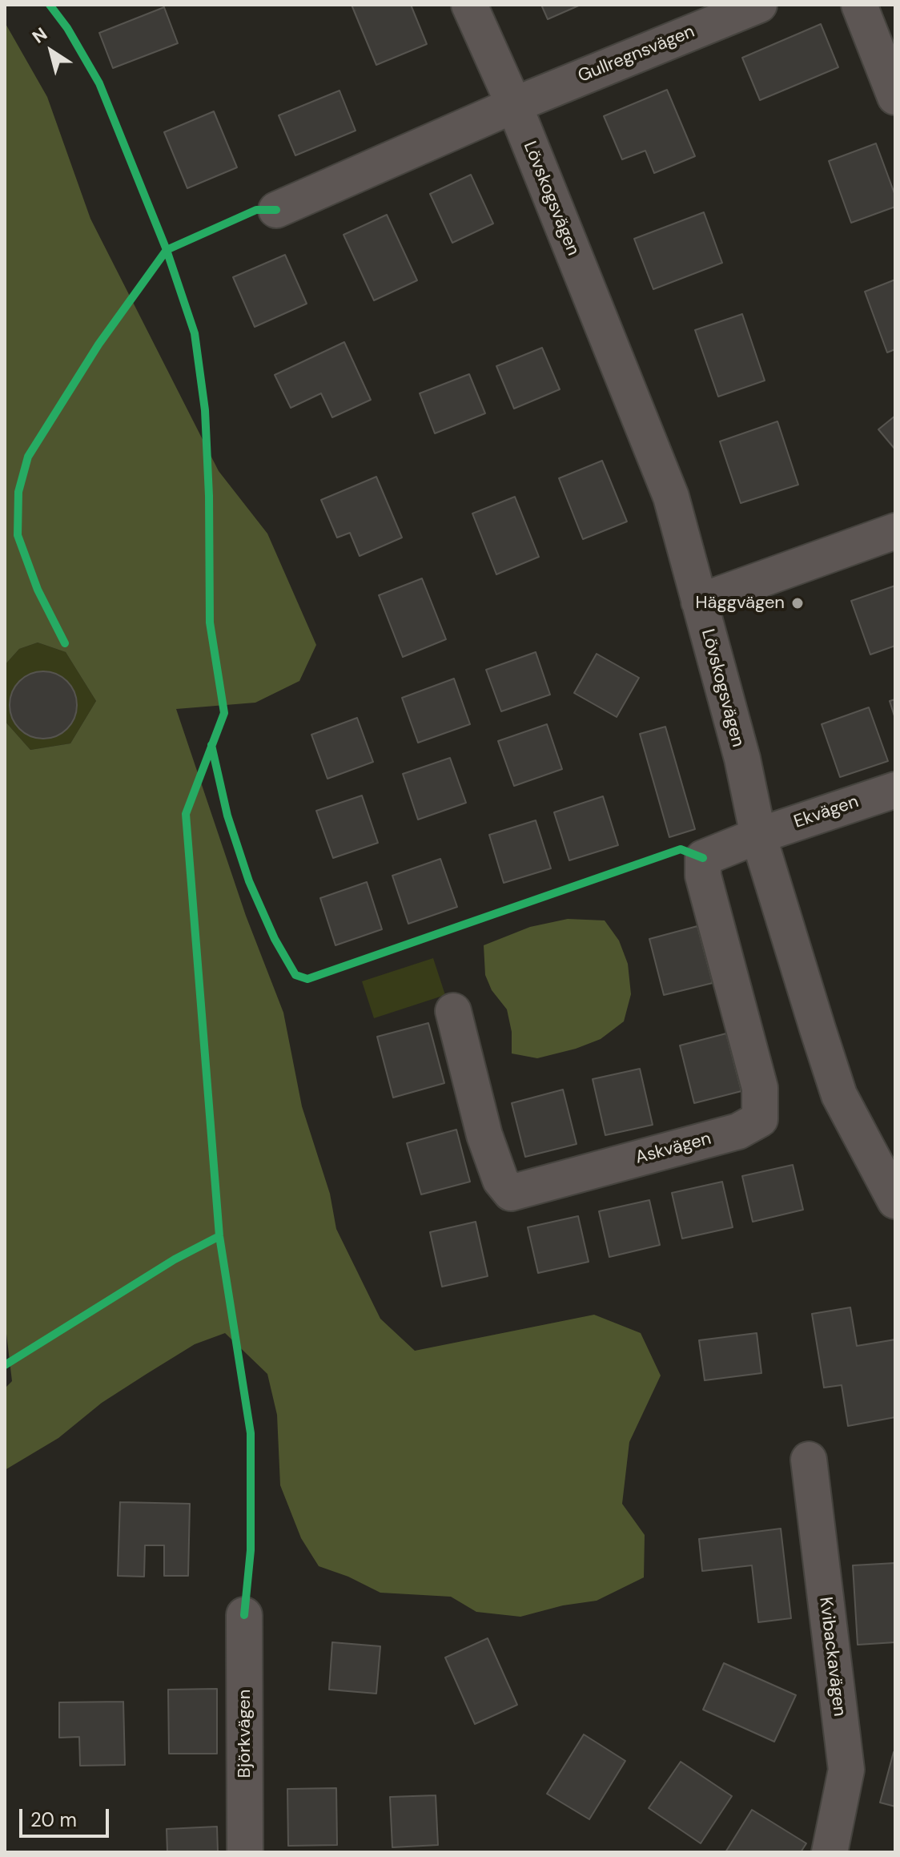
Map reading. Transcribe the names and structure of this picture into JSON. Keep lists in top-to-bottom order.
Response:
{
  "streets": {
    "street": [
      "Gullregnsvägen",
      "Lövskogsvägen",
      "Ekvägen",
      "Askvägen",
      "Kvibackavägen",
      "Björkvägen"
    ]
  },
  "crossings": [
    ["Gullregnsvägen", "Lövskogsvägen"],
    ["Lövskogsvägen", "Ekvägen"],
    ["Ekvägen", "Askvägen"]
  ],
  "places": ["Häggvägen"],
  "scale_bar": "20 m",
  "north": "top left"
}
